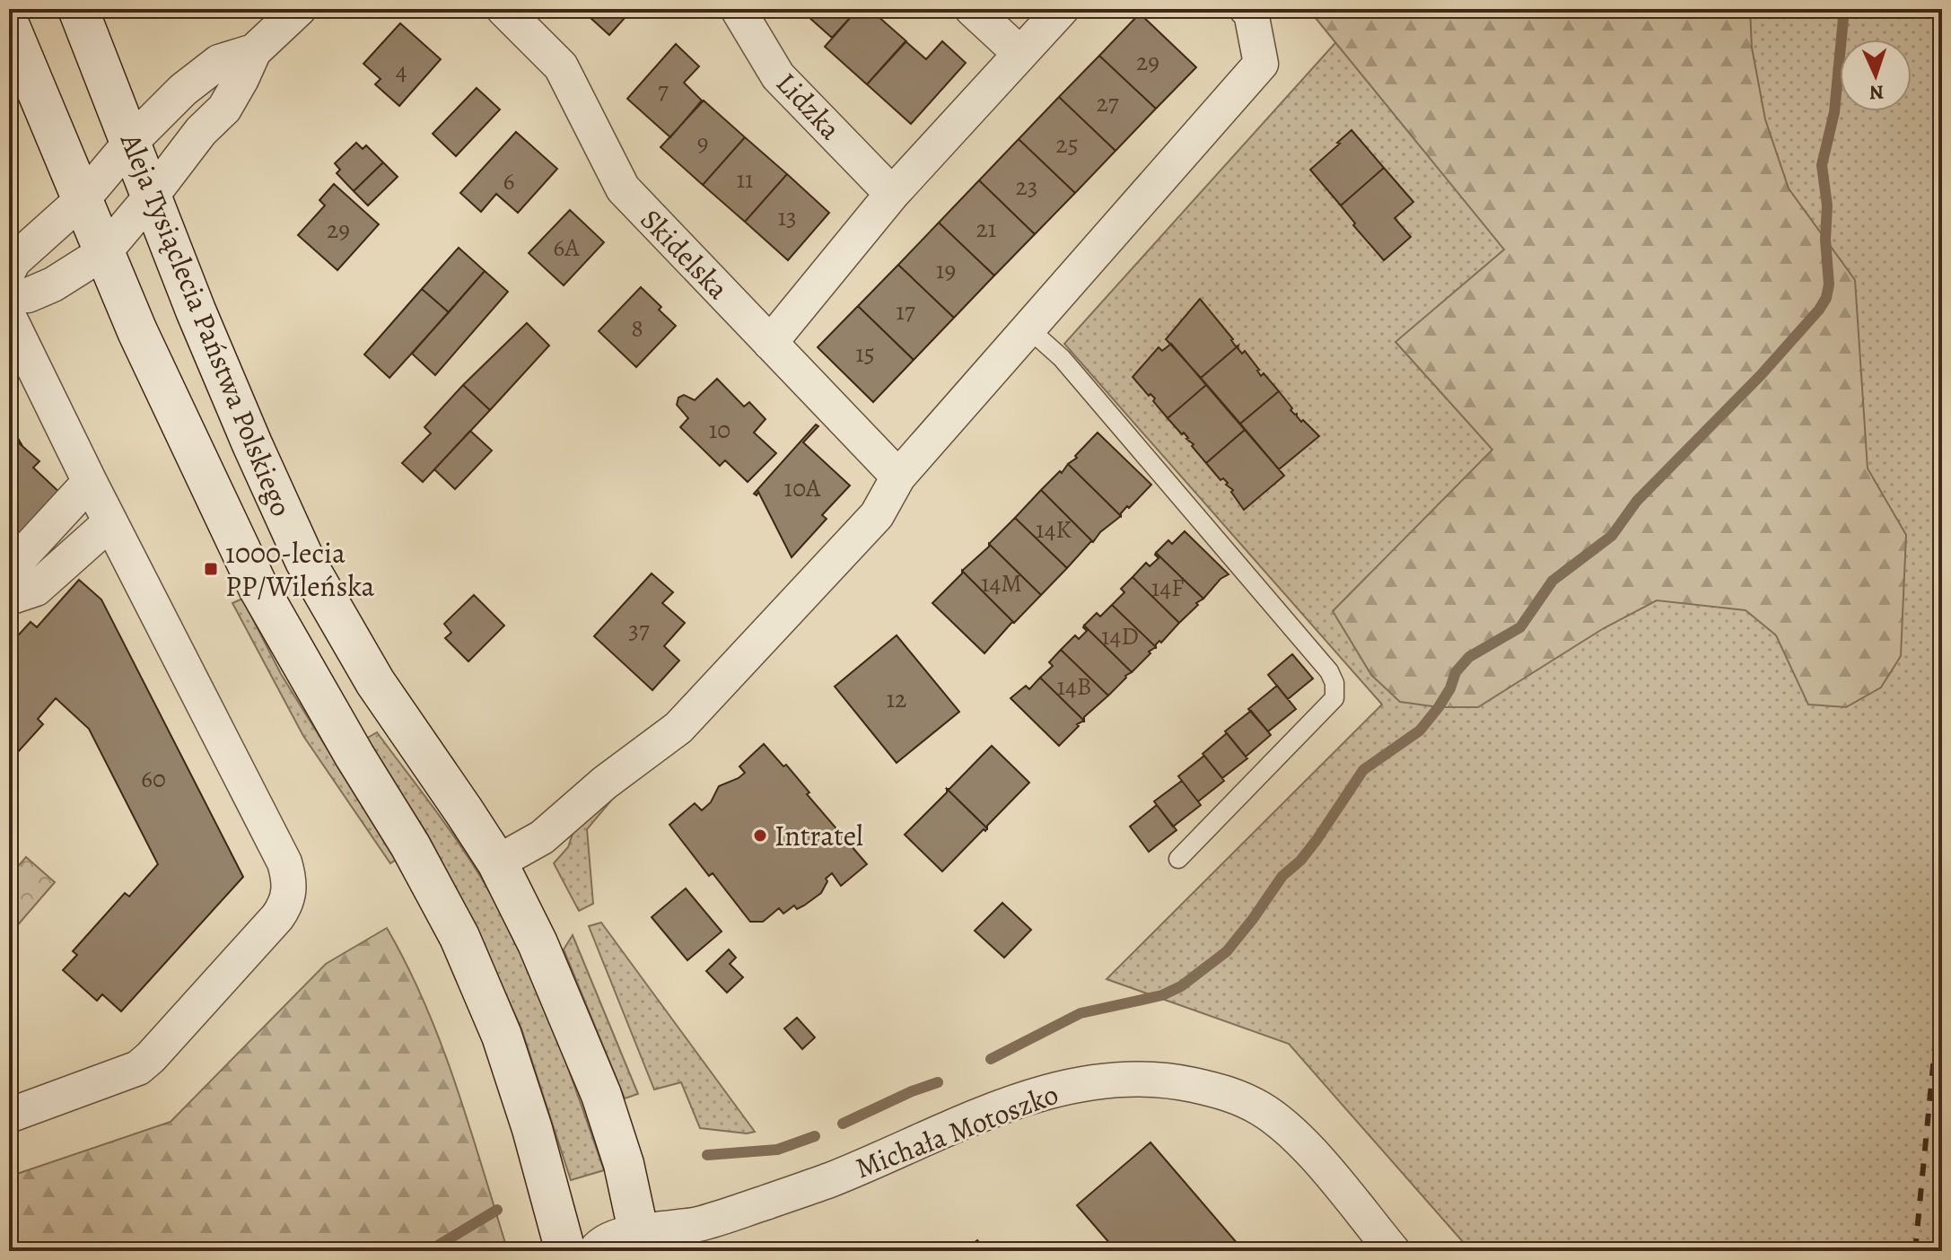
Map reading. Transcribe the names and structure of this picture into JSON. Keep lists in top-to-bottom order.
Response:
{
  "streets": {
    "main road": ["Aleja Tysiąclecia Państwa Polskiego"],
    "street": ["Lidzka", "Skidelska", "Michała Motoszko"]
  },
  "crossings": [
    ["Aleja Tysiąclecia Państwa Polskiego", "Michała Motoszko"]
  ],
  "places": {
    "transit": ["1000-lecia PP/Wileńska"],
    "other": ["Intratel"]
  },
  "house_numbers": [
    "29",
    "4",
    "7",
    "27",
    "9",
    "25",
    "11",
    "6",
    "23",
    "13",
    "21",
    "29",
    "6A",
    "19",
    "17",
    "8",
    "15",
    "10",
    "10A",
    "14K",
    "14M",
    "14F",
    "37",
    "14D",
    "14B",
    "12",
    "60"
  ],
  "north": "bottom"
}
